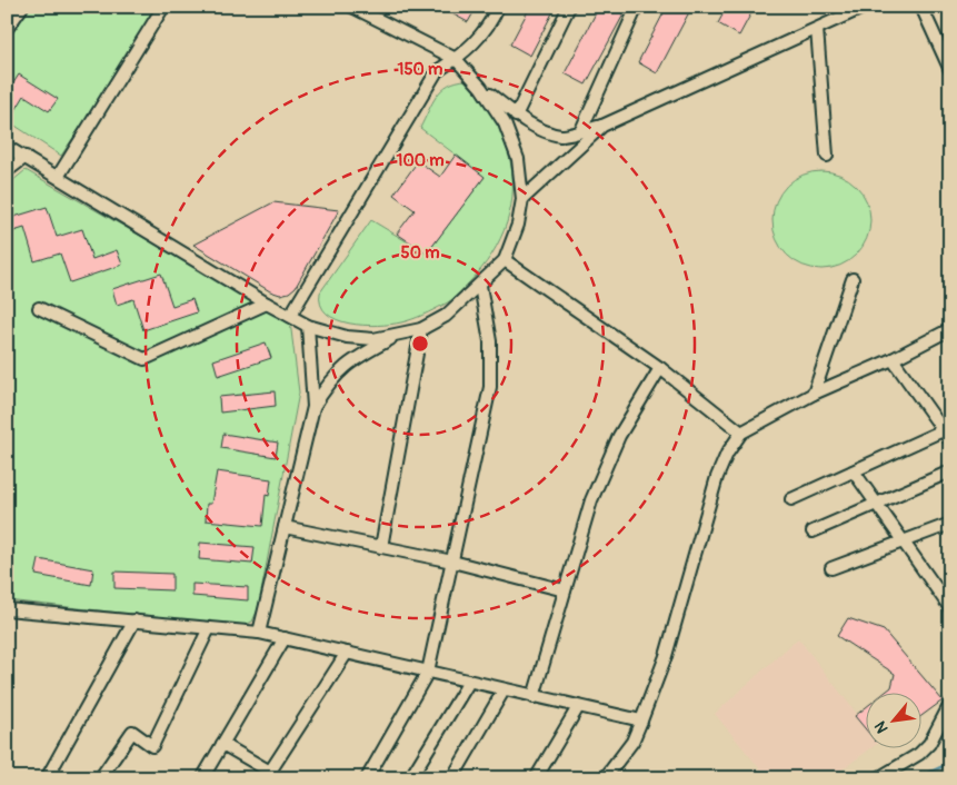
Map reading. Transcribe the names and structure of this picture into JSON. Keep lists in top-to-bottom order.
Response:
{
  "north": "bottom left",
  "rings": ["150 m", "100 m", "50 m"]
}
